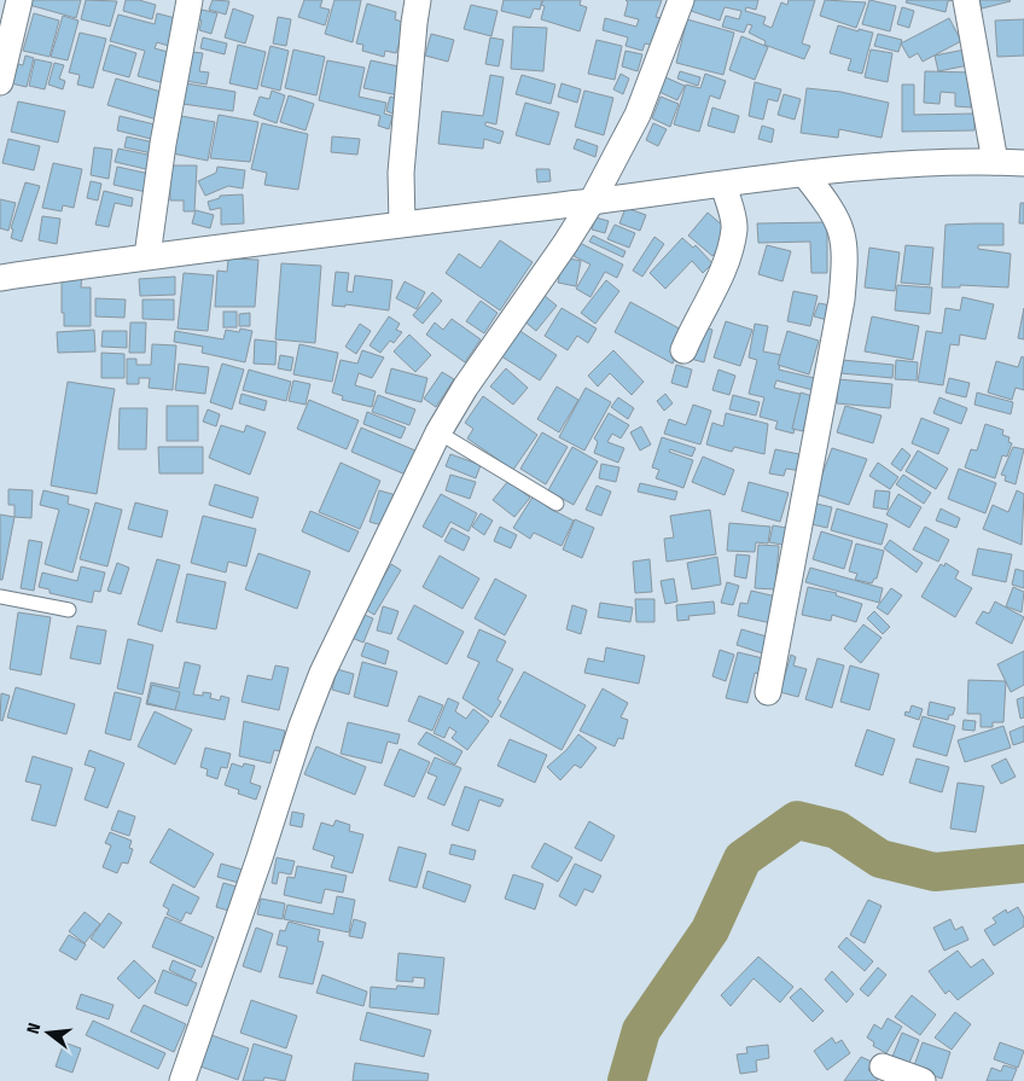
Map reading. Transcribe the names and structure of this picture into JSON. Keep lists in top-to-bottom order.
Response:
{
  "north": "left"
}
